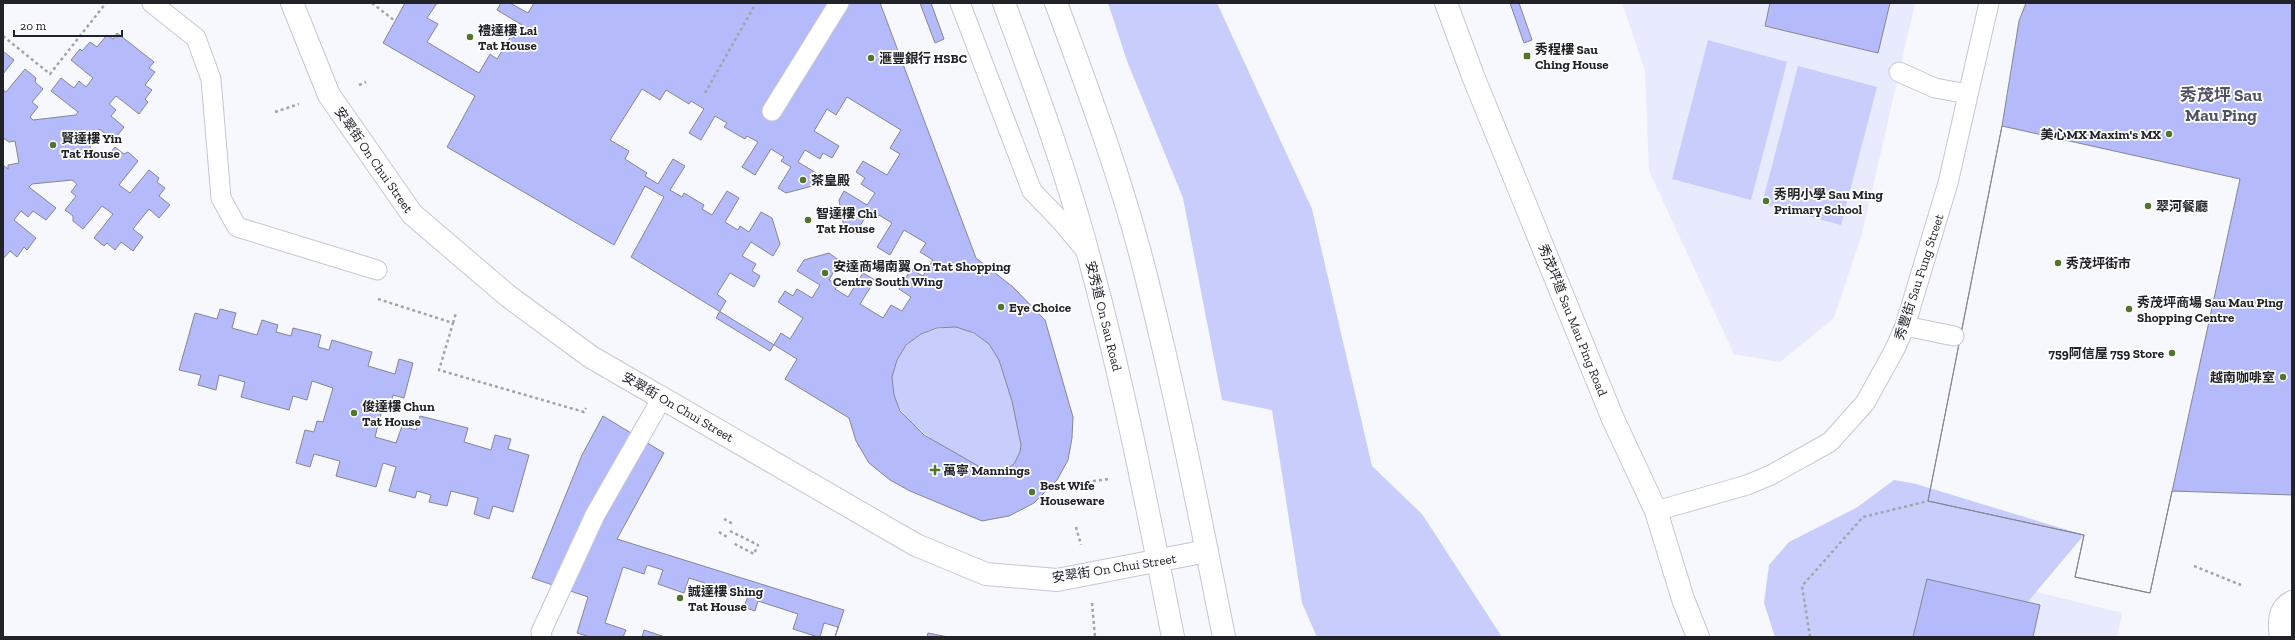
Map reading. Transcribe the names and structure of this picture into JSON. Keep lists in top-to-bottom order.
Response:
{
  "streets": {
    "main road": ["安翠街 On Chui Street", "安秀道 On Sau Road", "秀茂坪道 Sau Mau Ping Road"],
    "lane": ["秀豐街 Sau Fung Street"]
  },
  "crossings": [
    ["安翠街 On Chui Street", "安秀道 On Sau Road"],
    ["秀豐街 Sau Fung Street", "秀茂坪道 Sau Mau Ping Road"]
  ],
  "districts": ["秀茂坪 Sau Mau Ping"],
  "places": {
    "other": [
      "禮達樓 Lai Tat House",
      "滙豐銀行 HSBC",
      "美心MX Maxim's MX",
      "賢達樓 Yin Tat House",
      "茶皇殿",
      "秀明小學 Sau Ming Primary School",
      "翠河餐廳",
      "智達樓 Chi Tat House",
      "秀茂坪街市",
      "安達商場南翼 On Tat Shopping Centre South Wing",
      "Eye Choice",
      "秀茂坪商場 Sau Mau Ping Shopping Centre",
      "759阿信屋 759 Store",
      "越南咖啡室",
      "俊達樓 Chun Tat House",
      "Best Wife Houseware",
      "誠達樓 Shing Tat House"
    ],
    "transit": ["秀程樓 Sau Ching House"],
    "health": ["萬寧 Mannings"]
  },
  "scale_bar": "20 m"
}
